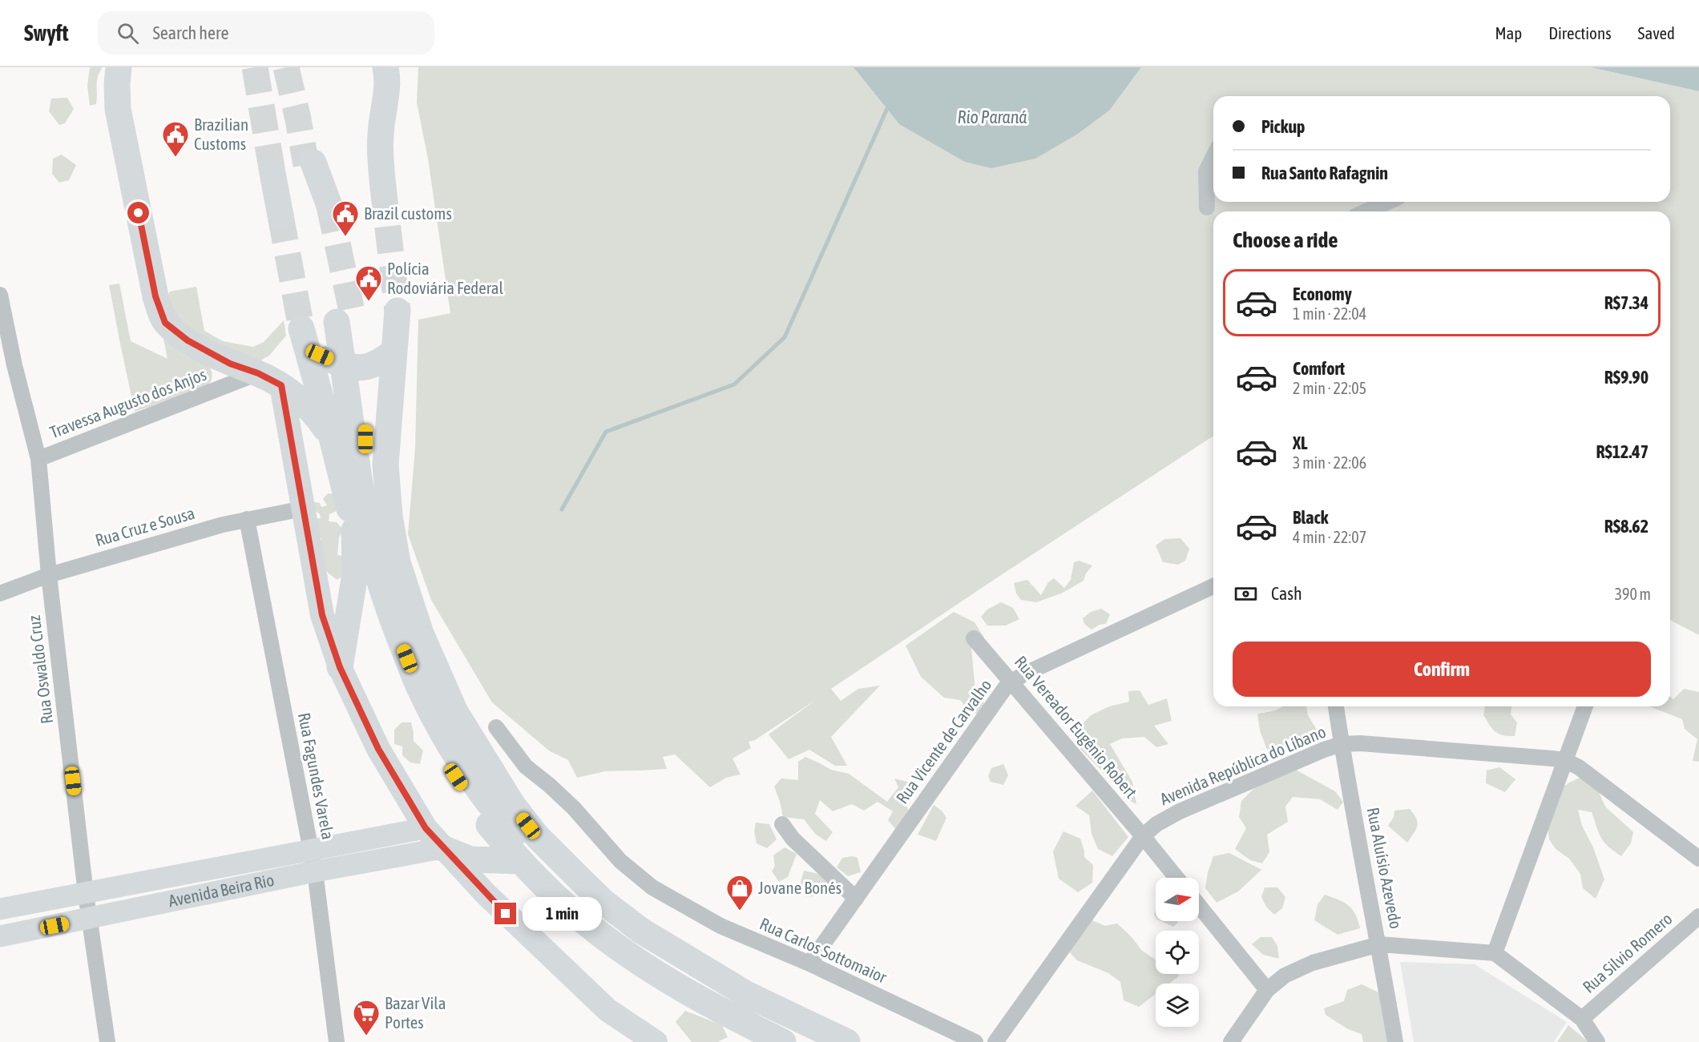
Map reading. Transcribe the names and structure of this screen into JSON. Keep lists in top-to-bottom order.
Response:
{
  "streets": {
    "main road": ["Avenida Beira Rio"],
    "street": [
      "Travessa Augusto dos Anjos",
      "Rua Cruz e Sousa",
      "Rua Oswaldo Cruz",
      "Rua Vereador Eugênio Robert",
      "Rua Vicente de Carvalho",
      "Avenida República do Líbano",
      "Rua Fagundes Varela",
      "Rua Aluísio Azevedo",
      "Rua Carlos Sottomaior",
      "Rua Silvio Romero"
    ]
  },
  "crossings": [
    ["Travessa Augusto dos Anjos", "Rua Oswaldo Cruz"],
    ["Rua Cruz e Sousa", "Rua Oswaldo Cruz"],
    ["Rua Cruz e Sousa", "Rua Fagundes Varela"],
    ["Rua Oswaldo Cruz", "Avenida Beira Rio"],
    ["Rua Vereador Eugênio Robert", "Rua Vicente de Carvalho"],
    ["Rua Vereador Eugênio Robert", "Avenida República do Líbano"],
    ["Rua Vicente de Carvalho", "Rua Carlos Sottomaior"],
    ["Avenida República do Líbano", "Rua Aluísio Azevedo"],
    ["Rua Fagundes Varela", "Avenida Beira Rio"]
  ],
  "water": ["Rio Paraná"],
  "places": {
    "public building": ["Brazilian Customs", "Brazil customs", "Polícia Rodoviária Federal"],
    "shop": ["Jovane Bonés"],
    "supermarket": ["Bazar Vila Portes"]
  },
  "north": "right",
  "page": {
    "header": "Swyft",
    "search": "Search here",
    "nav": ["Map", "Directions", "Saved"],
    "banner": ["Pickup", "Rua Santo Rafagnin"],
    "heading": "Choose a ride",
    "list": [
      {
        "name": "Economy",
        "note": "1 min · 22:04",
        "value": "R$7.34"
      },
      {
        "name": "Comfort",
        "note": "2 min · 22:05",
        "value": "R$9.90"
      },
      {
        "name": "XL",
        "note": "3 min · 22:06",
        "value": "R$12.47"
      },
      {
        "name": "Black",
        "note": "4 min · 22:07",
        "value": "R$8.62"
      }
    ],
    "pay": ["Cash", "390 m"],
    "buttons": "Confirm",
    "bubble": "1 min"
  }
}
